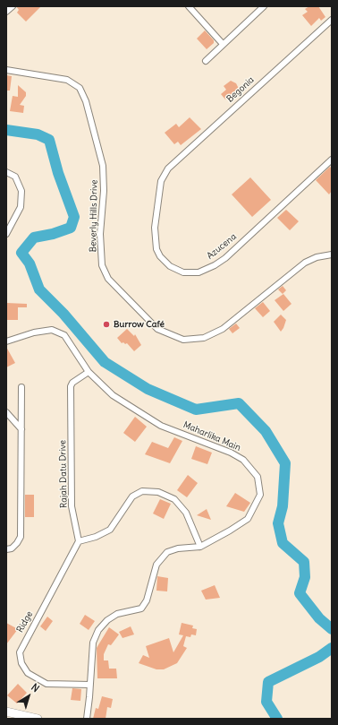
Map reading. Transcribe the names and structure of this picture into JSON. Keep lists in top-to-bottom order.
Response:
{
  "streets": {
    "street": [
      "Begonia",
      "Beverly Hills Drive",
      "Azucena",
      "Maharlika Main",
      "Rajah Datu Drive",
      "Ridge"
    ]
  },
  "crossings": [
    ["Begonia", "Azucena"],
    ["Maharlika Main", "Rajah Datu Drive"],
    ["Maharlika Main", "Ridge"],
    ["Rajah Datu Drive", "Ridge"]
  ],
  "places": ["Burrow Café"],
  "north": "top right"
}
